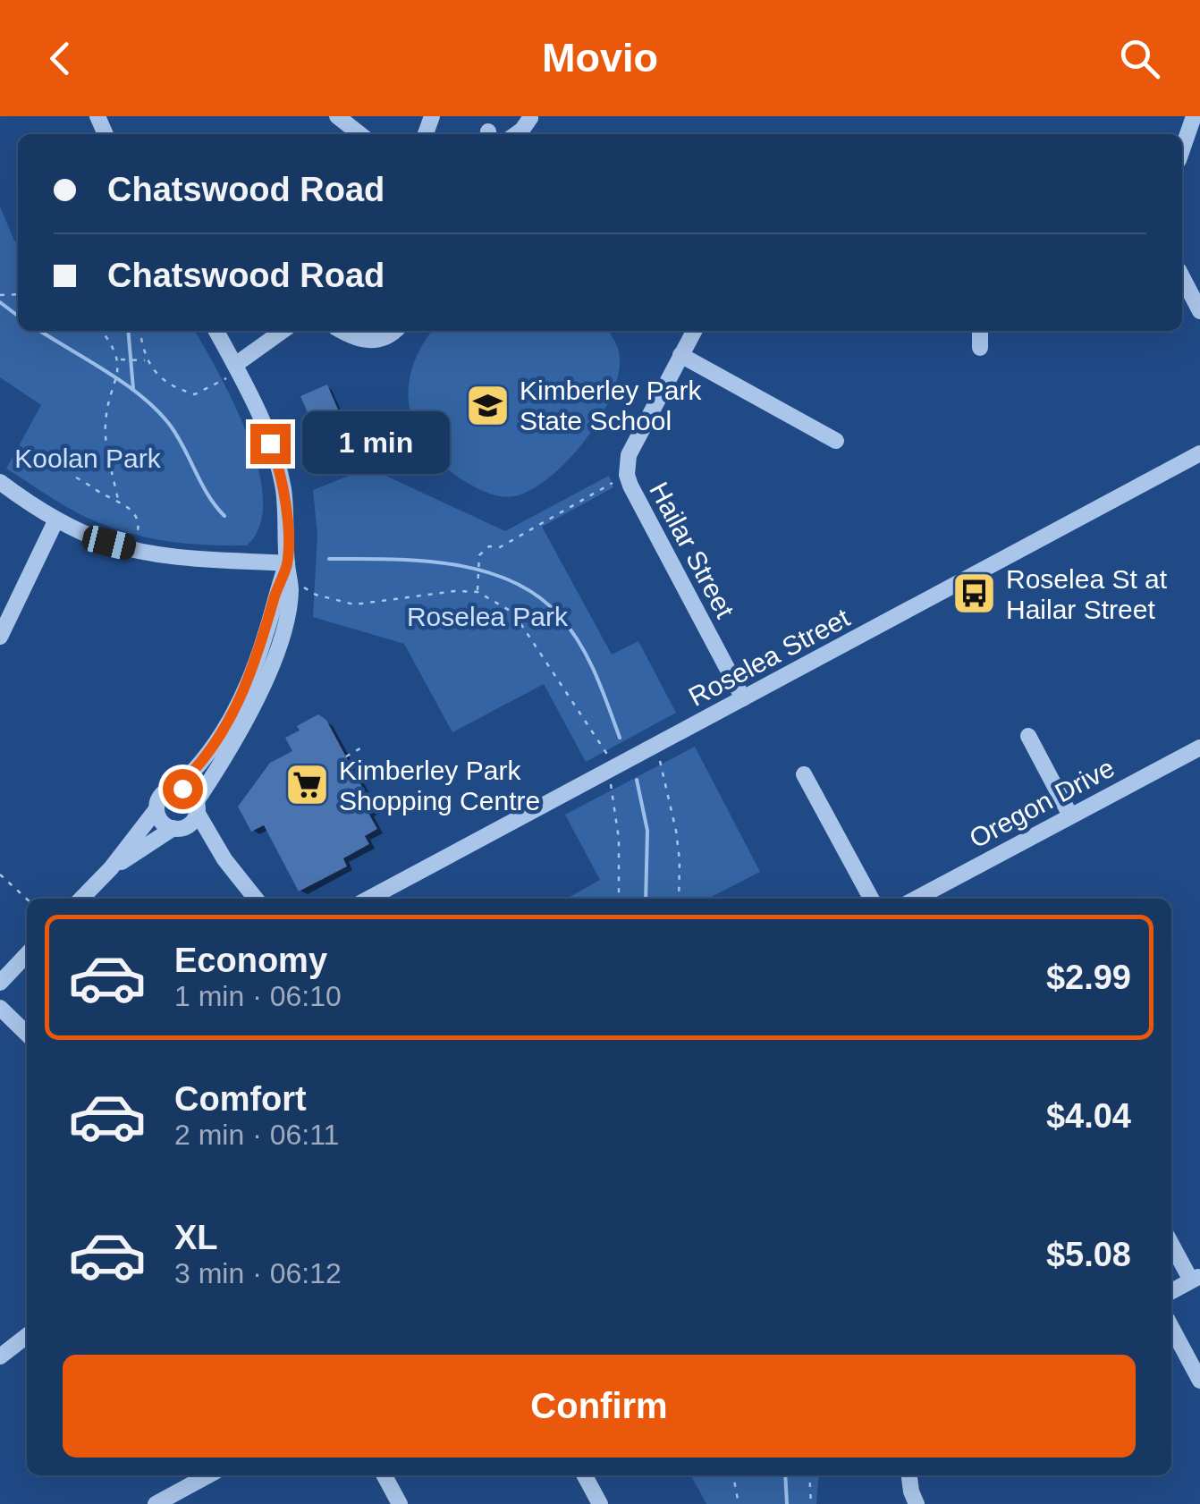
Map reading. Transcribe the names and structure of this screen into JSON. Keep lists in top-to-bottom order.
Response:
{
  "streets": {
    "street": ["Hailar Street", "Roselea Street", "Oregon Drive"]
  },
  "crossings": [
    ["Hailar Street", "Roselea Street"]
  ],
  "parks": ["Koolan Park", "Roselea Park"],
  "places": {
    "school or university": ["Kimberley Park State School"],
    "bus stop": ["Roselea St at Hailar Street"],
    "supermarket": ["Kimberley Park Shopping Centre"]
  },
  "page": {
    "header": "Movio",
    "banner": ["Chatswood Road", "Chatswood Road"],
    "bubble": "1 min",
    "list": [
      {
        "name": "Economy",
        "note": "1 min · 06:10",
        "value": "$2.99"
      },
      {
        "name": "Comfort",
        "note": "2 min · 06:11",
        "value": "$4.04"
      },
      {
        "name": "XL",
        "note": "3 min · 06:12",
        "value": "$5.08"
      }
    ],
    "buttons": "Confirm"
  }
}
